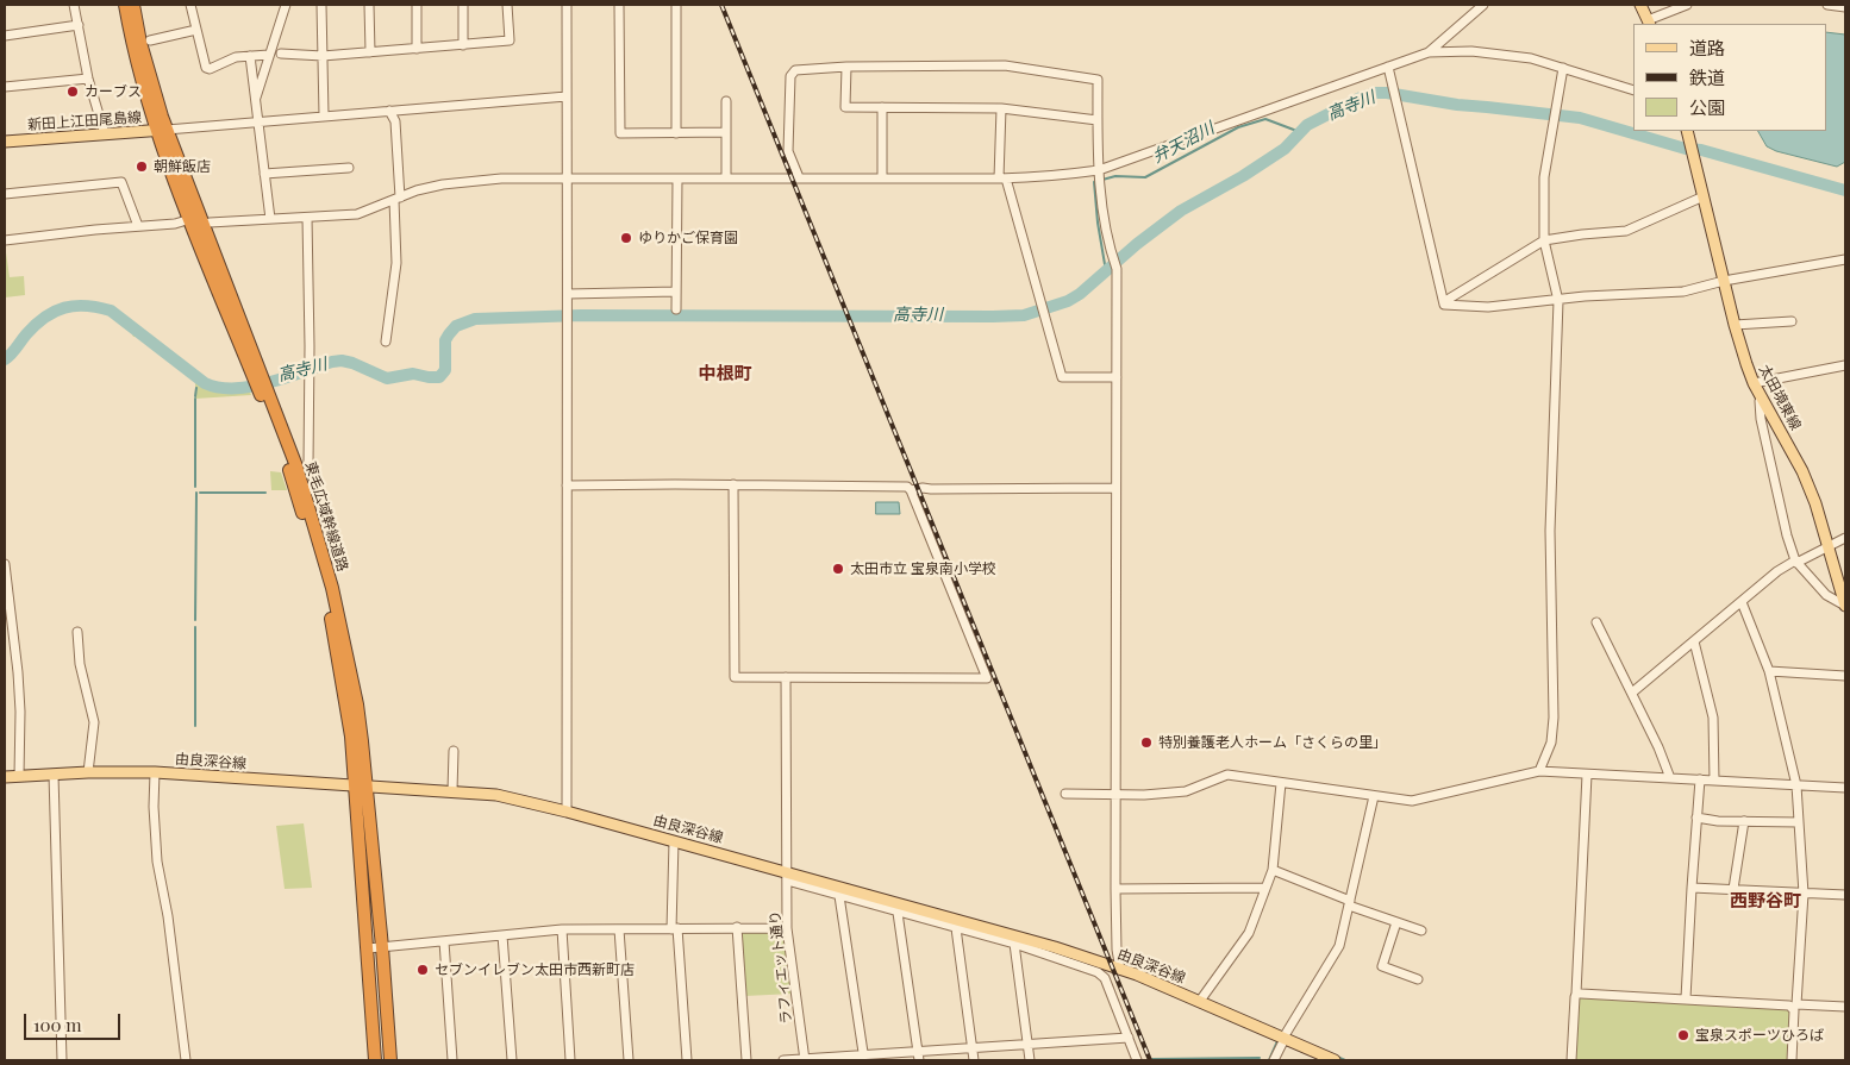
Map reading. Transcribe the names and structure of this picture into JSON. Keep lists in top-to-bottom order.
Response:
{
  "streets": {
    "highway": ["東毛広域幹線道路"],
    "main road": ["新田上江田尾島線", "太田境東線", "由良深谷線"],
    "street": ["ラフィエット通り"]
  },
  "crossings": [
    ["新田上江田尾島線", "東毛広域幹線道路"],
    ["東毛広域幹線道路", "由良深谷線"],
    ["由良深谷線", "ラフィエット通り"]
  ],
  "districts": ["中根町", "西野谷町"],
  "water": ["高寺川", "弁天沼川"],
  "places": [
    "カーブス",
    "朝鮮飯店",
    "ゆりかご保育園",
    "太田市立 宝泉南小学校",
    "特別養護老人ホーム「さくらの里」",
    "セブンイレブン太田市西新町店",
    "宝泉スポーツひろば"
  ],
  "legend": ["道路", "鉄道", "公園"],
  "scale_bar": "100 m"
}
